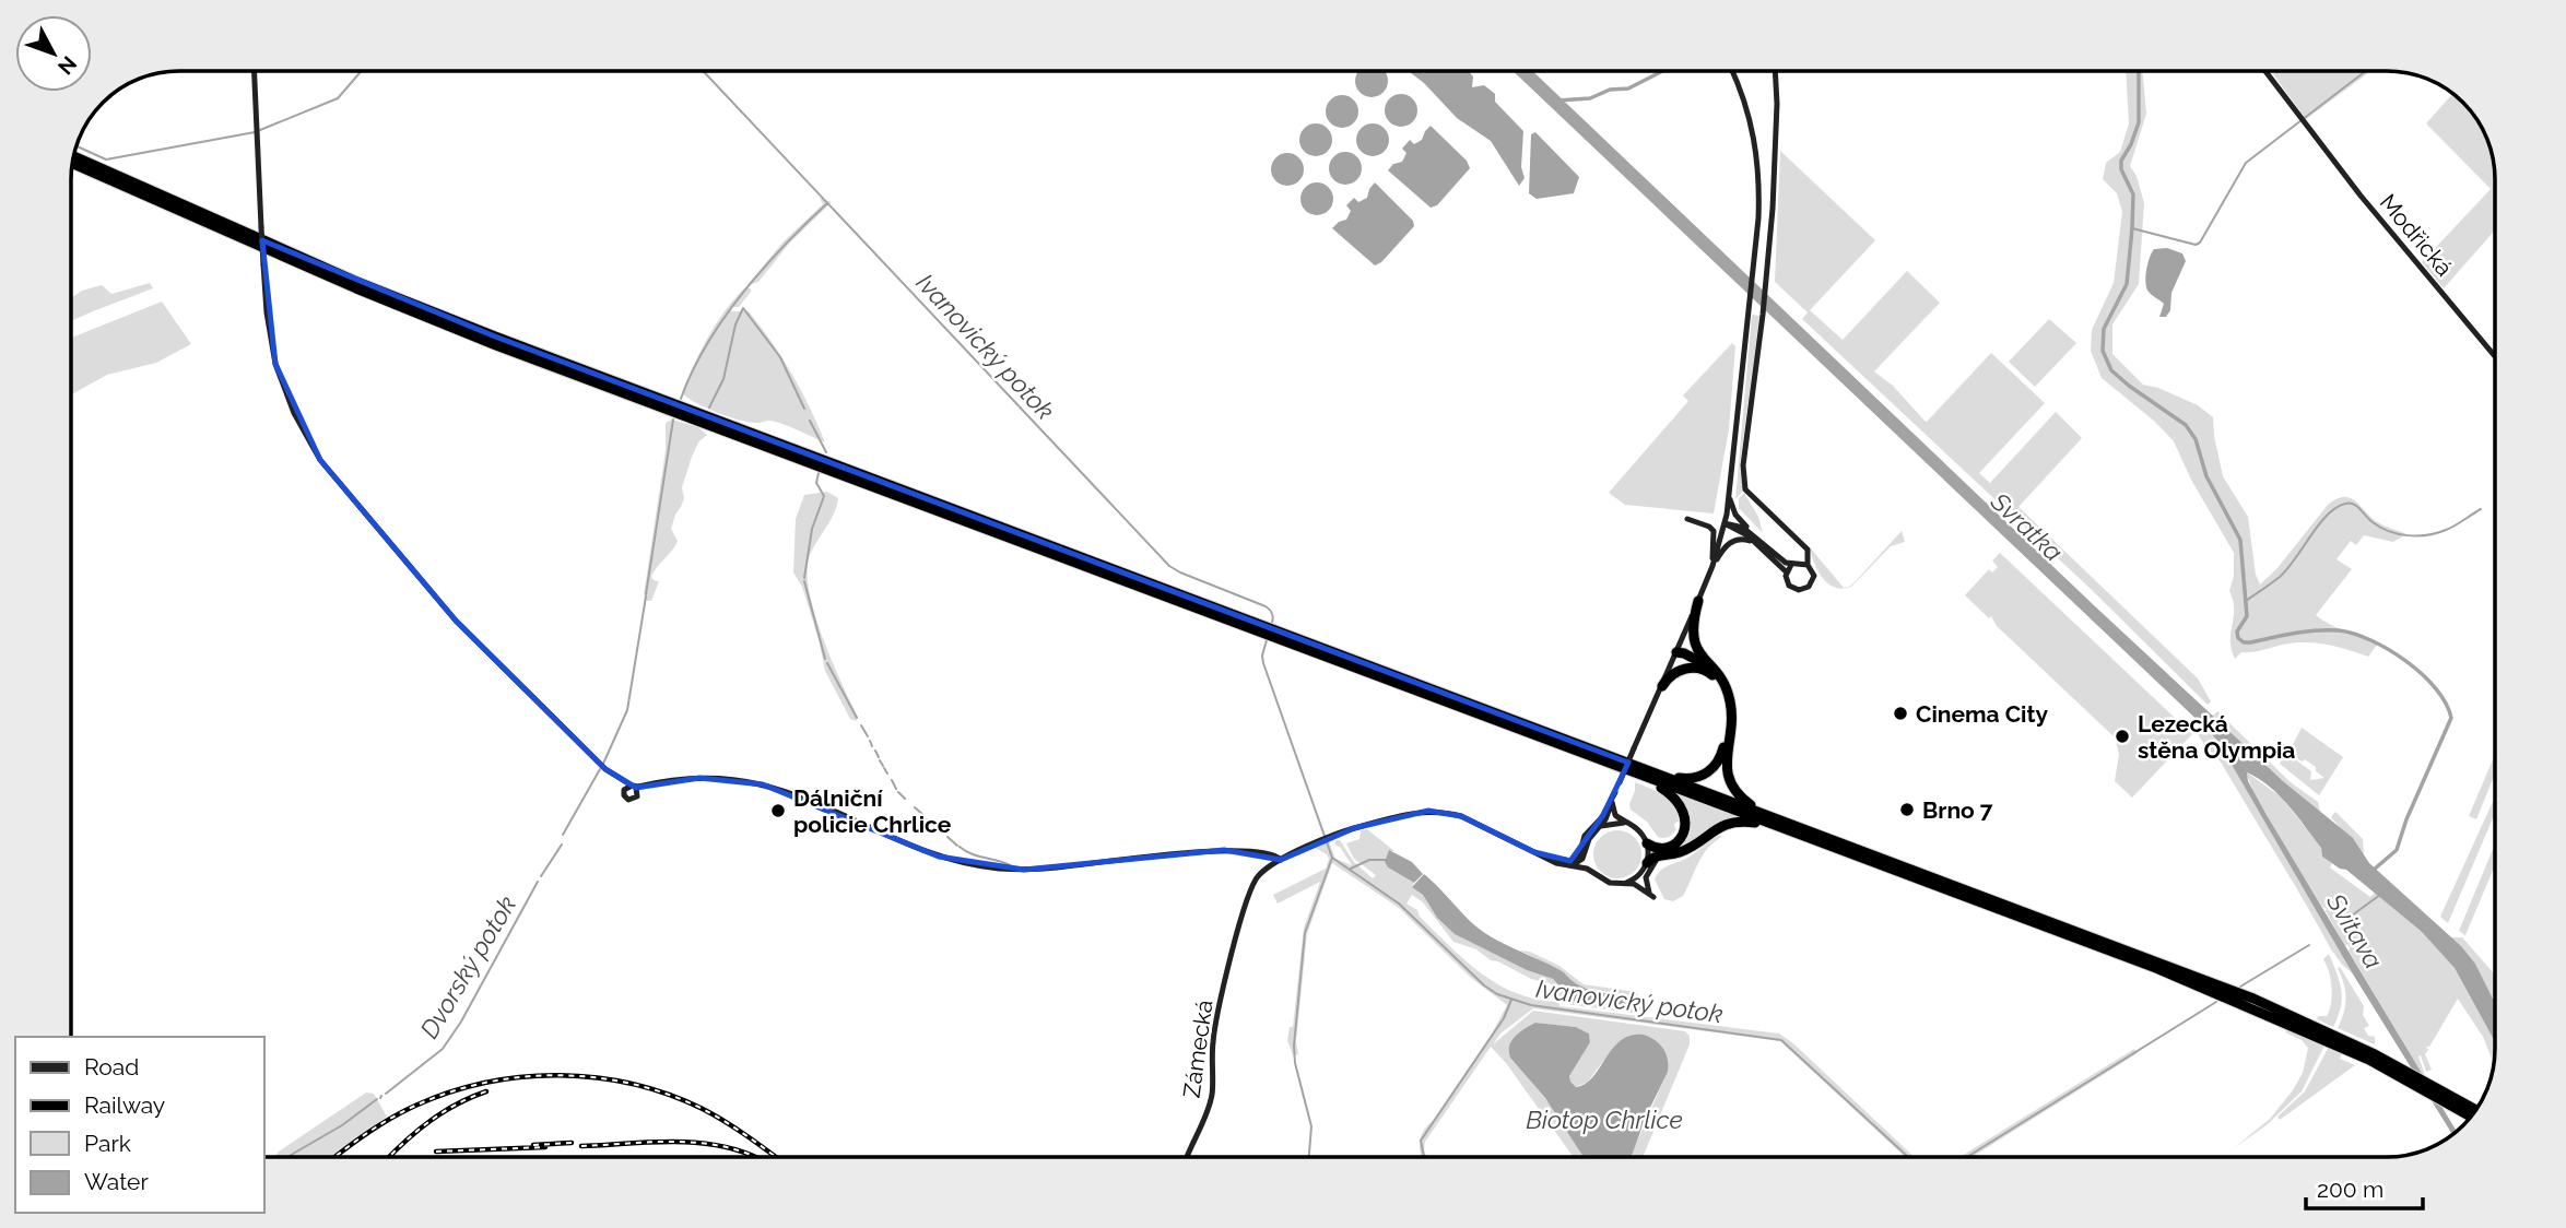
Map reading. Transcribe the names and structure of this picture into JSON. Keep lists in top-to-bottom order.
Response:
{
  "streets": {
    "street": ["Modřická", "Zámecká"]
  },
  "water": [
    "Ivanovický potok",
    "Svratka",
    "Svitava",
    "Dvorský potok",
    "Biotop Chrlice"
  ],
  "places": [
    "Cinema City",
    "Lezecká stěna Olympia",
    "Brno 7",
    "Dálniční policie Chrlice"
  ],
  "legend": [
    "Road",
    "Railway",
    "Park",
    "Water"
  ],
  "scale_bar": "200 m",
  "north": "bottom right"
}
